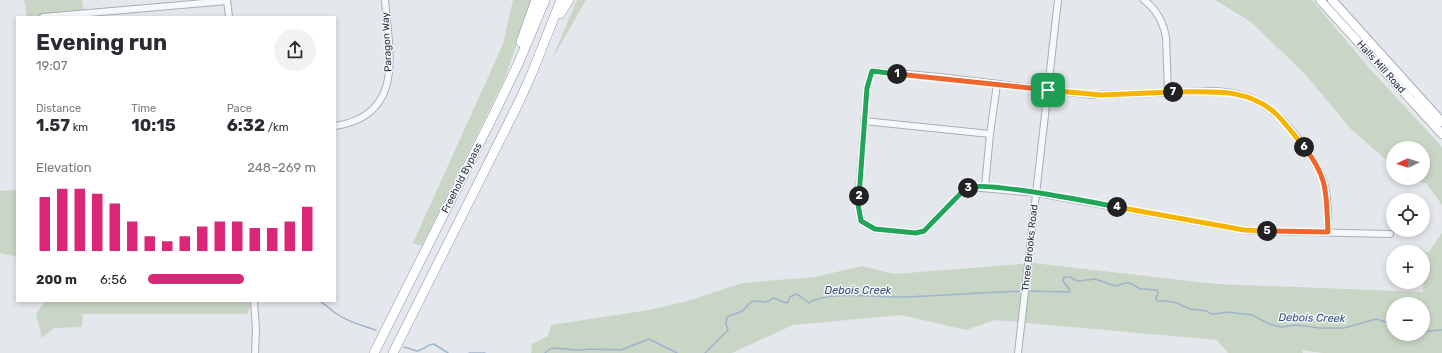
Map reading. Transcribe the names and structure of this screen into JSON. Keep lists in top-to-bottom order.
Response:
{
  "streets": {
    "highway": ["Freehold Bypass"],
    "main road": ["Halls Mill Road"],
    "street": ["Paragon Way", "Three Brooks Road"]
  },
  "water": ["Debois Creek"],
  "north": "left",
  "page": {
    "heading": ["Evening run", "19:07"],
    "pins": [
      "1",
      "7",
      "6",
      "3",
      "2",
      "4",
      "5"
    ],
    "stats": [
      ["Distance", "1.57 km"],
      ["Time", "10:15"],
      ["Pace", "6:32 /km"]
    ],
    "map_buttons": ["+", "−"],
    "chart": ["Elevation", "248–269 m"],
    "list": [
      {
        "name": "200 m",
        "note": "6:56"
      }
    ]
  }
}
